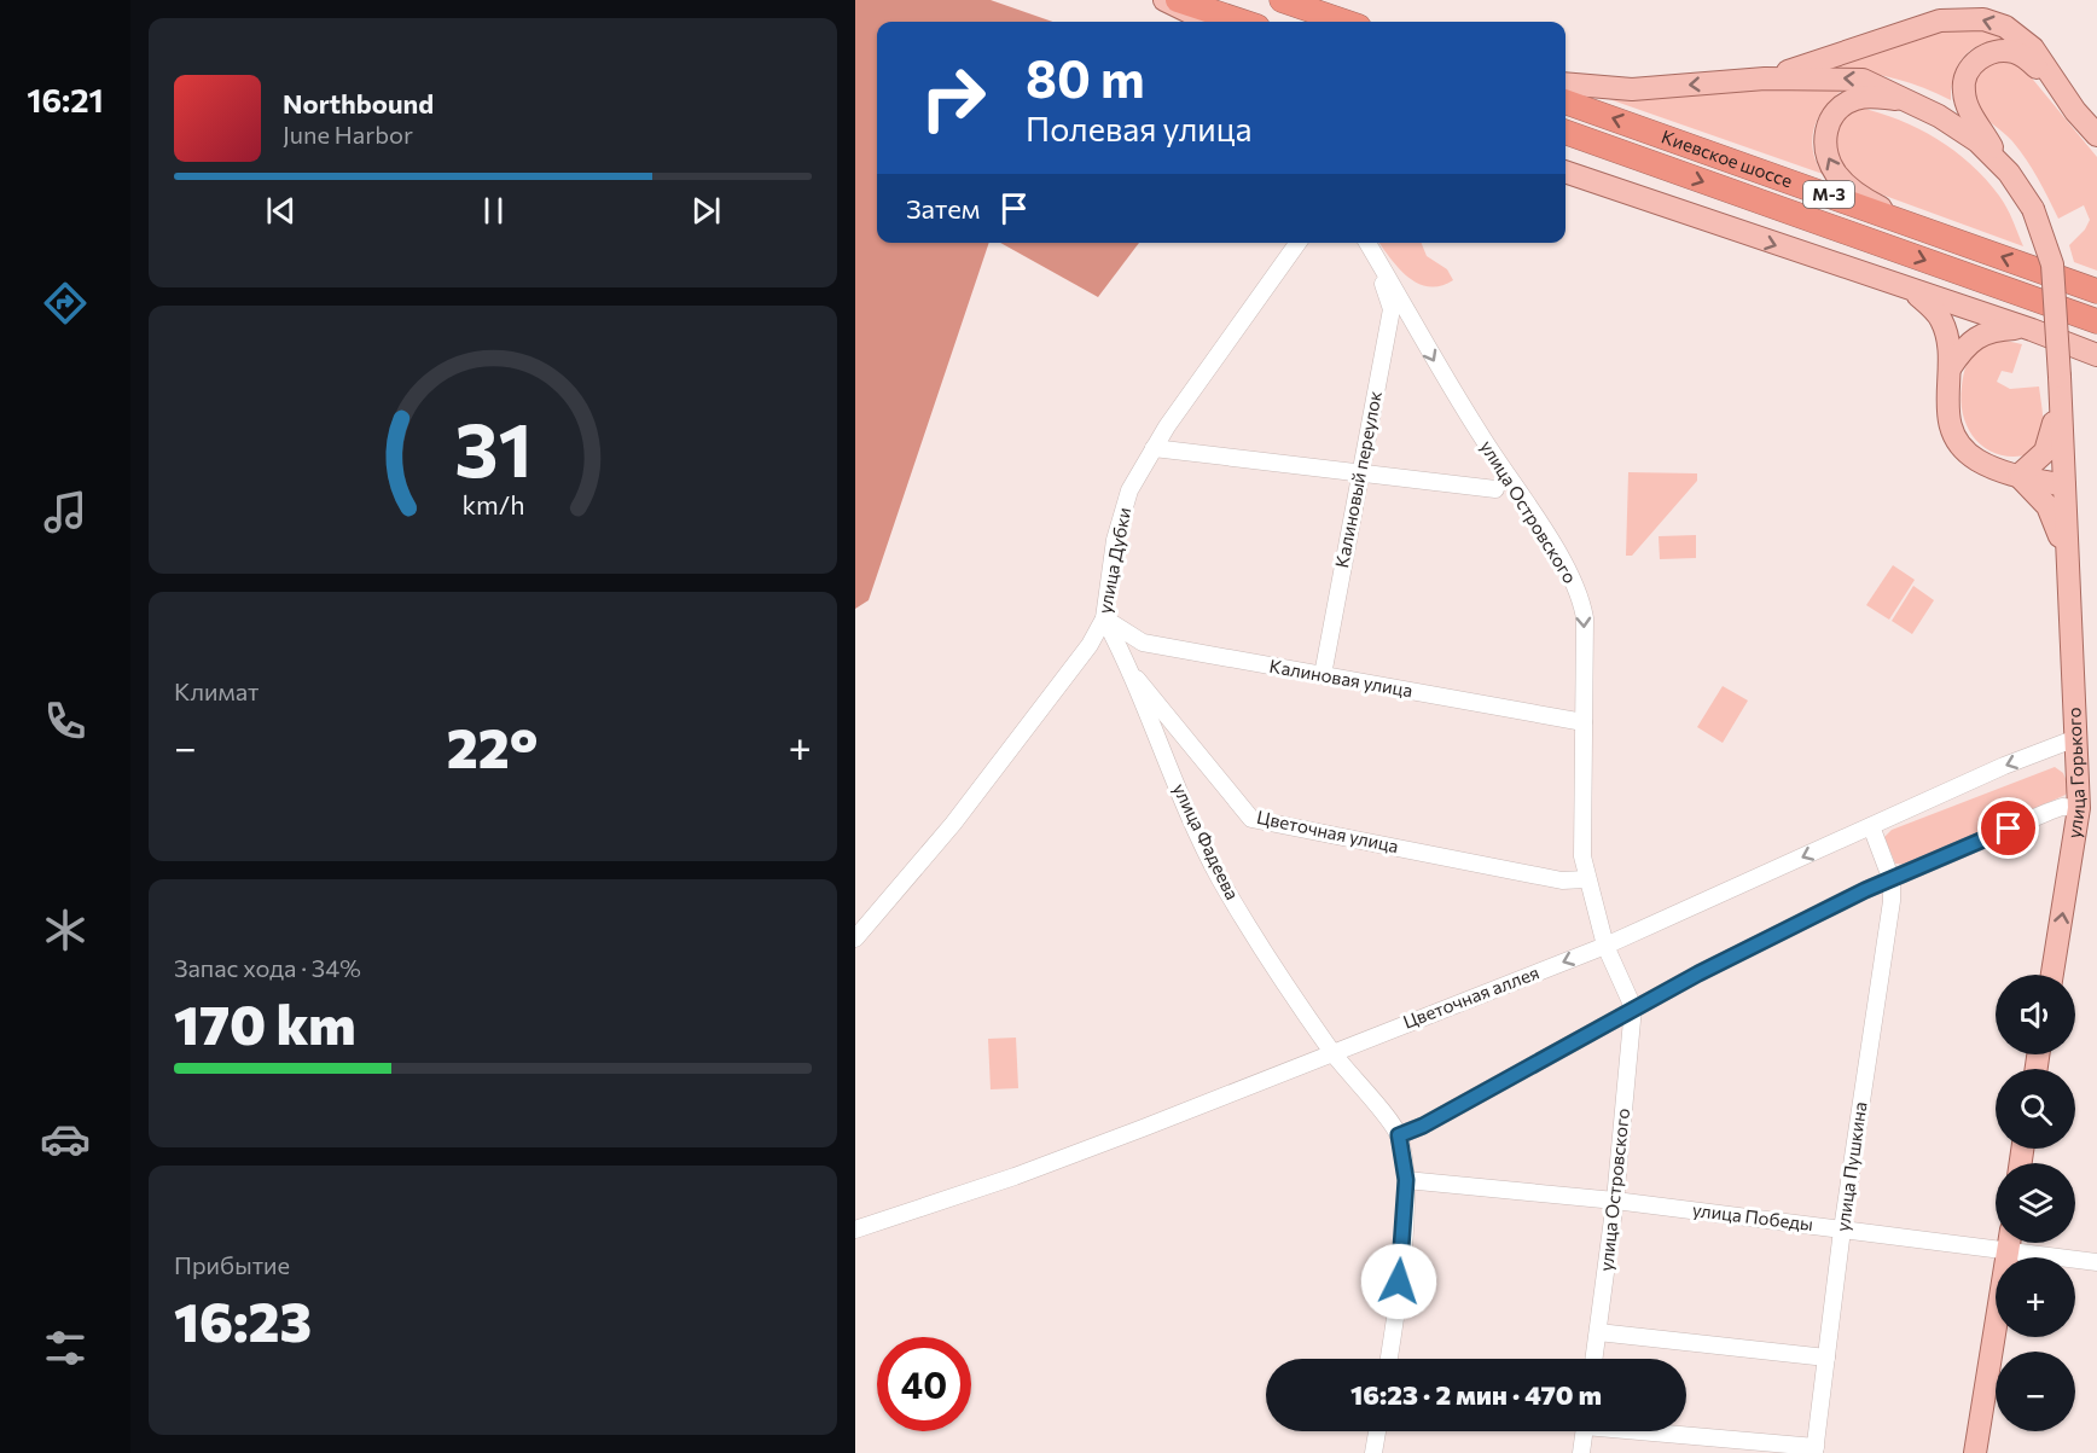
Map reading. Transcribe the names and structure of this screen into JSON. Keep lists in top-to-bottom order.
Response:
{
  "streets": {
    "highway": ["Киевское шоссе", "М-3"],
    "main road": ["улица Горького"],
    "street": [
      "Калиновый переулок",
      "улица Островского",
      "улица Дубки",
      "Калиновая улица",
      "Цветочная улица",
      "улица Фадеева",
      "Цветочная аллея",
      "улица Пушкина",
      "улица Победы"
    ]
  },
  "crossings": [
    ["Калиновый переулок", "Калиновая улица"],
    ["улица Островского", "Калиновая улица"],
    ["улица Островского", "Цветочная улица"],
    ["улица Островского", "Цветочная аллея"],
    ["улица Островского", "улица Победы"],
    ["улица Дубки", "Калиновая улица"],
    ["улица Дубки", "улица Фадеева"],
    ["Калиновая улица", "улица Фадеева"],
    ["улица Горького", "Цветочная аллея"],
    ["Цветочная улица", "улица Фадеева"],
    ["улица Фадеева", "Цветочная аллея"],
    ["улица Пушкина", "улица Победы"]
  ],
  "one_way": ["улица Островского", "улица Горького"],
  "page": {
    "tabs": "16:21",
    "turn": ["80 m", "Полевая улица"],
    "song": ["Northbound", "June Harbor"],
    "then": "Затем",
    "tile": [
      "Климат",
      ["Запас хода · 34%", "170 km"],
      ["Прибытие", "16:23"]
    ],
    "heat": ["−", "22°", "+"],
    "map_buttons": ["+", "−"],
    "limit": "40",
    "trip": "16:23 · 2 мин · 470 m",
    "gauge": ["31", "km/h"]
  }
}
